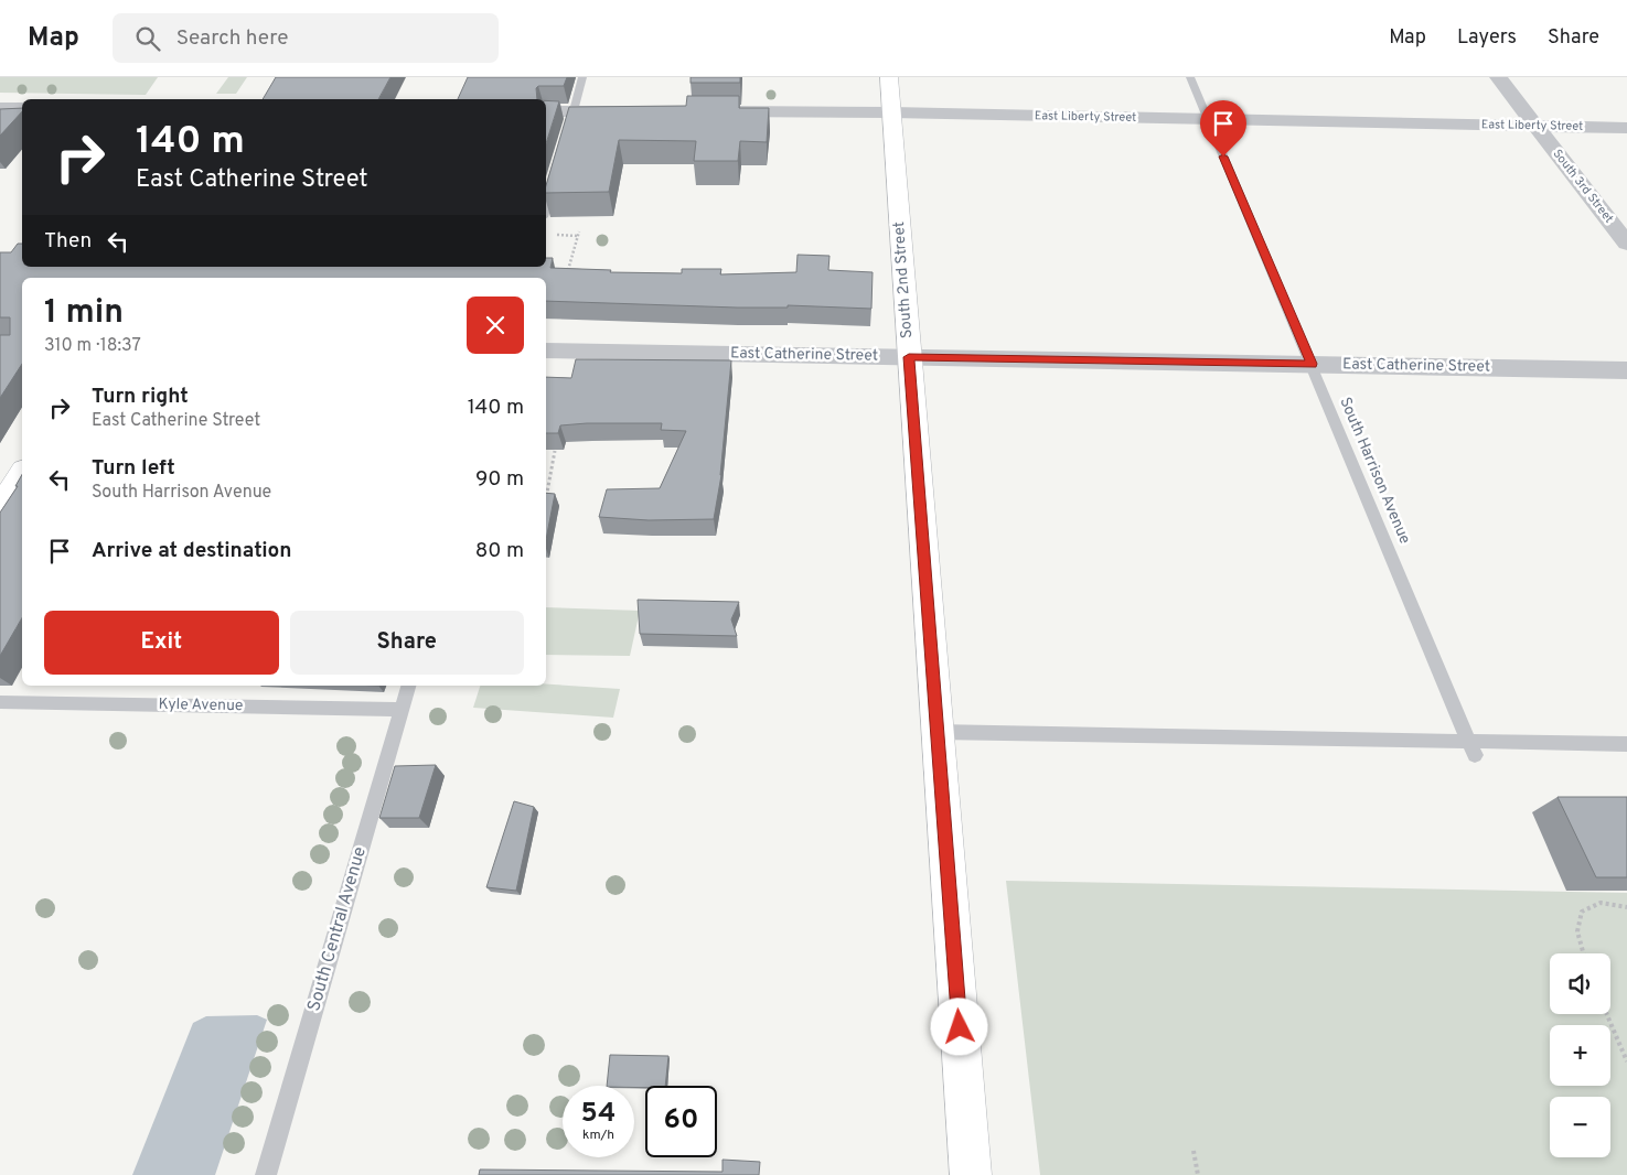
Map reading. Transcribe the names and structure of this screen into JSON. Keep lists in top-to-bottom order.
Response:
{
  "streets": {
    "main road": ["South 2nd Street"],
    "street": ["East Liberty Street", "South 3rd Street", "East Catherine Street"],
    "lane": ["South Harrison Avenue", "Kyle Avenue", "South Central Avenue"]
  },
  "crossings": [
    ["East Liberty Street", "South 3rd Street"],
    ["East Liberty Street", "South 2nd Street"],
    ["East Liberty Street", "South Harrison Avenue"],
    ["South 2nd Street", "East Catherine Street"],
    ["East Catherine Street", "South Harrison Avenue"],
    ["Kyle Avenue", "South Central Avenue"]
  ],
  "page": {
    "header": "Map",
    "search": "Search here",
    "nav": ["Map", "Layers", "Share"],
    "turn": ["140 m", "East Catherine Street"],
    "then": "Then",
    "heading": ["1 min", "310 m · 18:37"],
    "list": [
      {
        "name": "Turn right",
        "note": "East Catherine Street",
        "value": "140 m"
      },
      {
        "name": "Turn left",
        "note": "South Harrison Avenue",
        "value": "90 m"
      },
      {
        "name": "Arrive at destination",
        "value": "80 m"
      }
    ],
    "buttons": ["Exit", "Share"],
    "map_buttons": ["+", "−"],
    "speed": "54 km/h",
    "limit": "60"
  }
}
